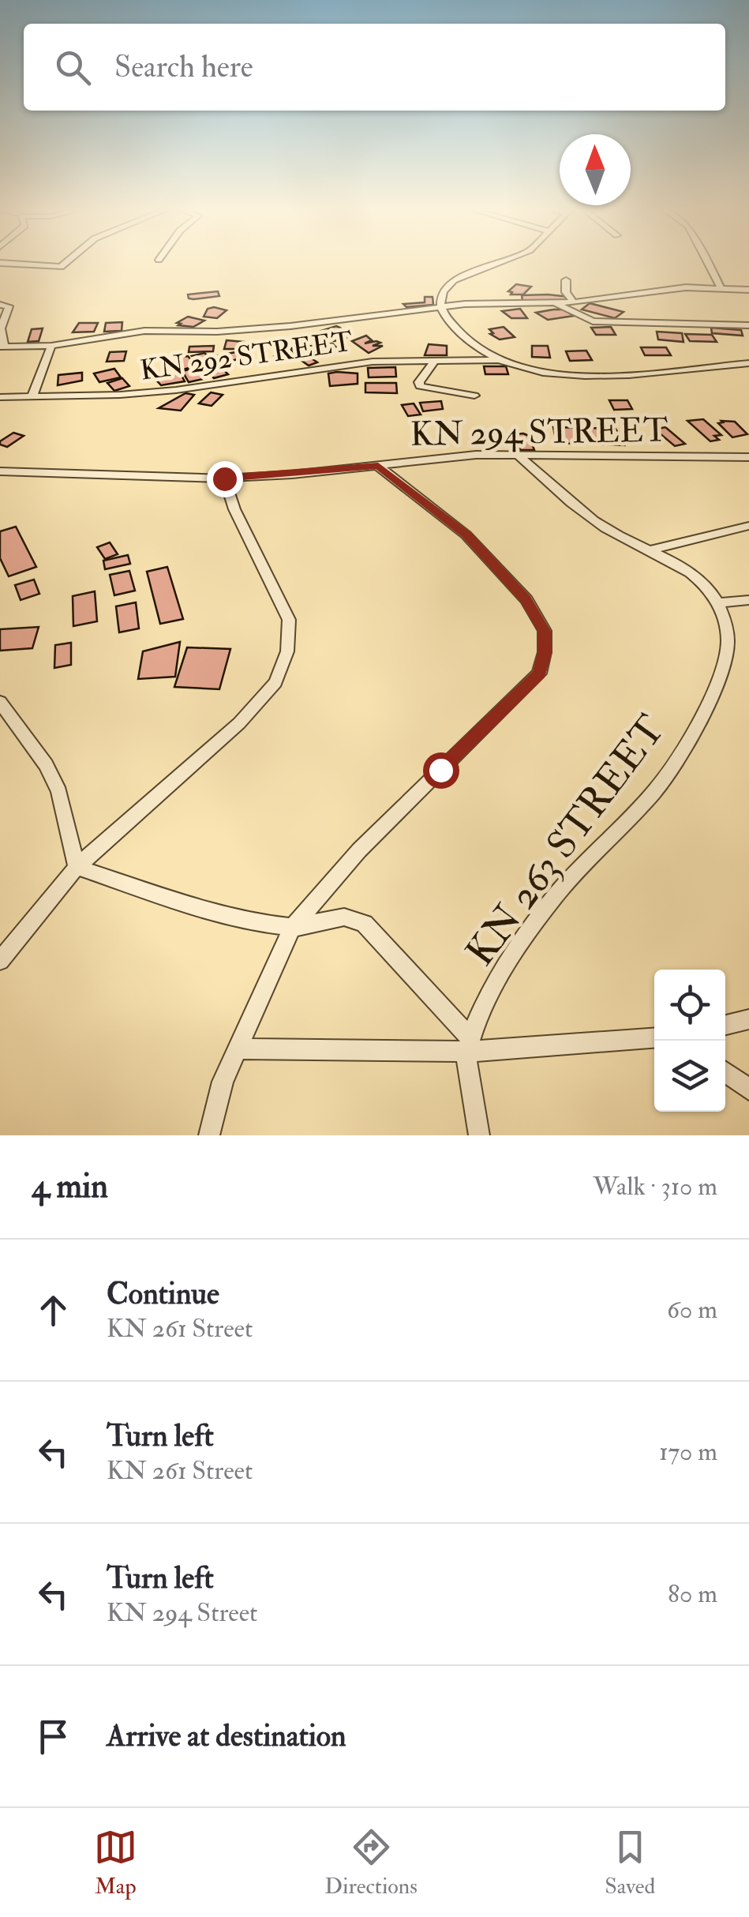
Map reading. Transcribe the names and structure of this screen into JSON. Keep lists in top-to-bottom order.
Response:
{
  "streets": {
    "street": ["KN 292 STREET", "KN 294 STREET", "KN 263 STREET"]
  },
  "north": "top",
  "page": {
    "search": "Search here",
    "heading": ["4 min", "Walk · 310 m"],
    "list": [
      ["Continue", "KN 261 Street", "60 m"],
      ["Turn left", "KN 261 Street", "170 m"],
      ["Turn left", "KN 294 Street", "80 m"],
      "Arrive at destination"
    ],
    "nav": ["Map", "Directions", "Saved"]
  }
}
